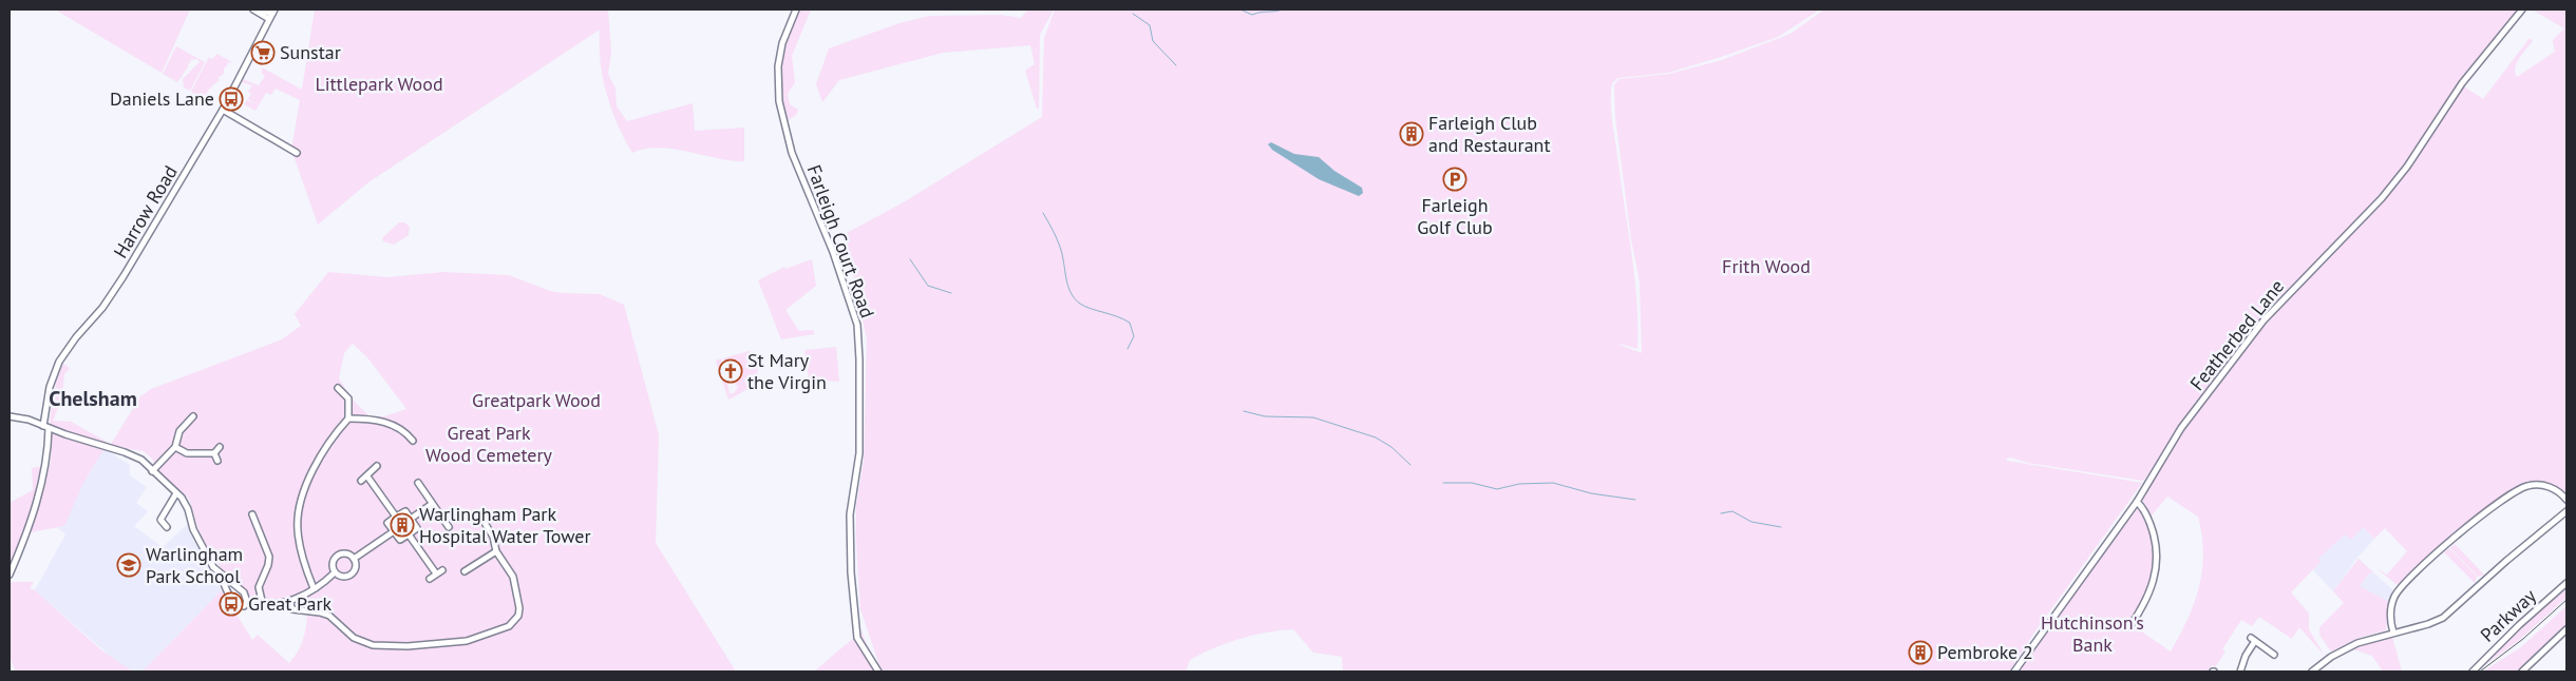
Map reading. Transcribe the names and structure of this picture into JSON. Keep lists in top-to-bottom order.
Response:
{
  "streets": {
    "street": [
      "Harrow Road",
      "Farleigh Court Road",
      "Featherbed Lane",
      "Parkway"
    ]
  },
  "districts": ["Chelsham"],
  "parks": [
    "Littlepark Wood",
    "Frith Wood",
    "Greatpark Wood",
    "Great Park Wood Cemetery",
    "Hutchinson's Bank"
  ],
  "places": {
    "supermarket": ["Sunstar"],
    "bus stop": ["Daniels Lane", "Great Park"],
    "building": ["Farleigh Club and Restaurant", "Warlingham Park Hospital Water Tower", "Pembroke 2"],
    "parking": ["Farleigh Golf Club"],
    "church": ["St Mary the Virgin"],
    "school or university": ["Warlingham Park School"]
  }
}
